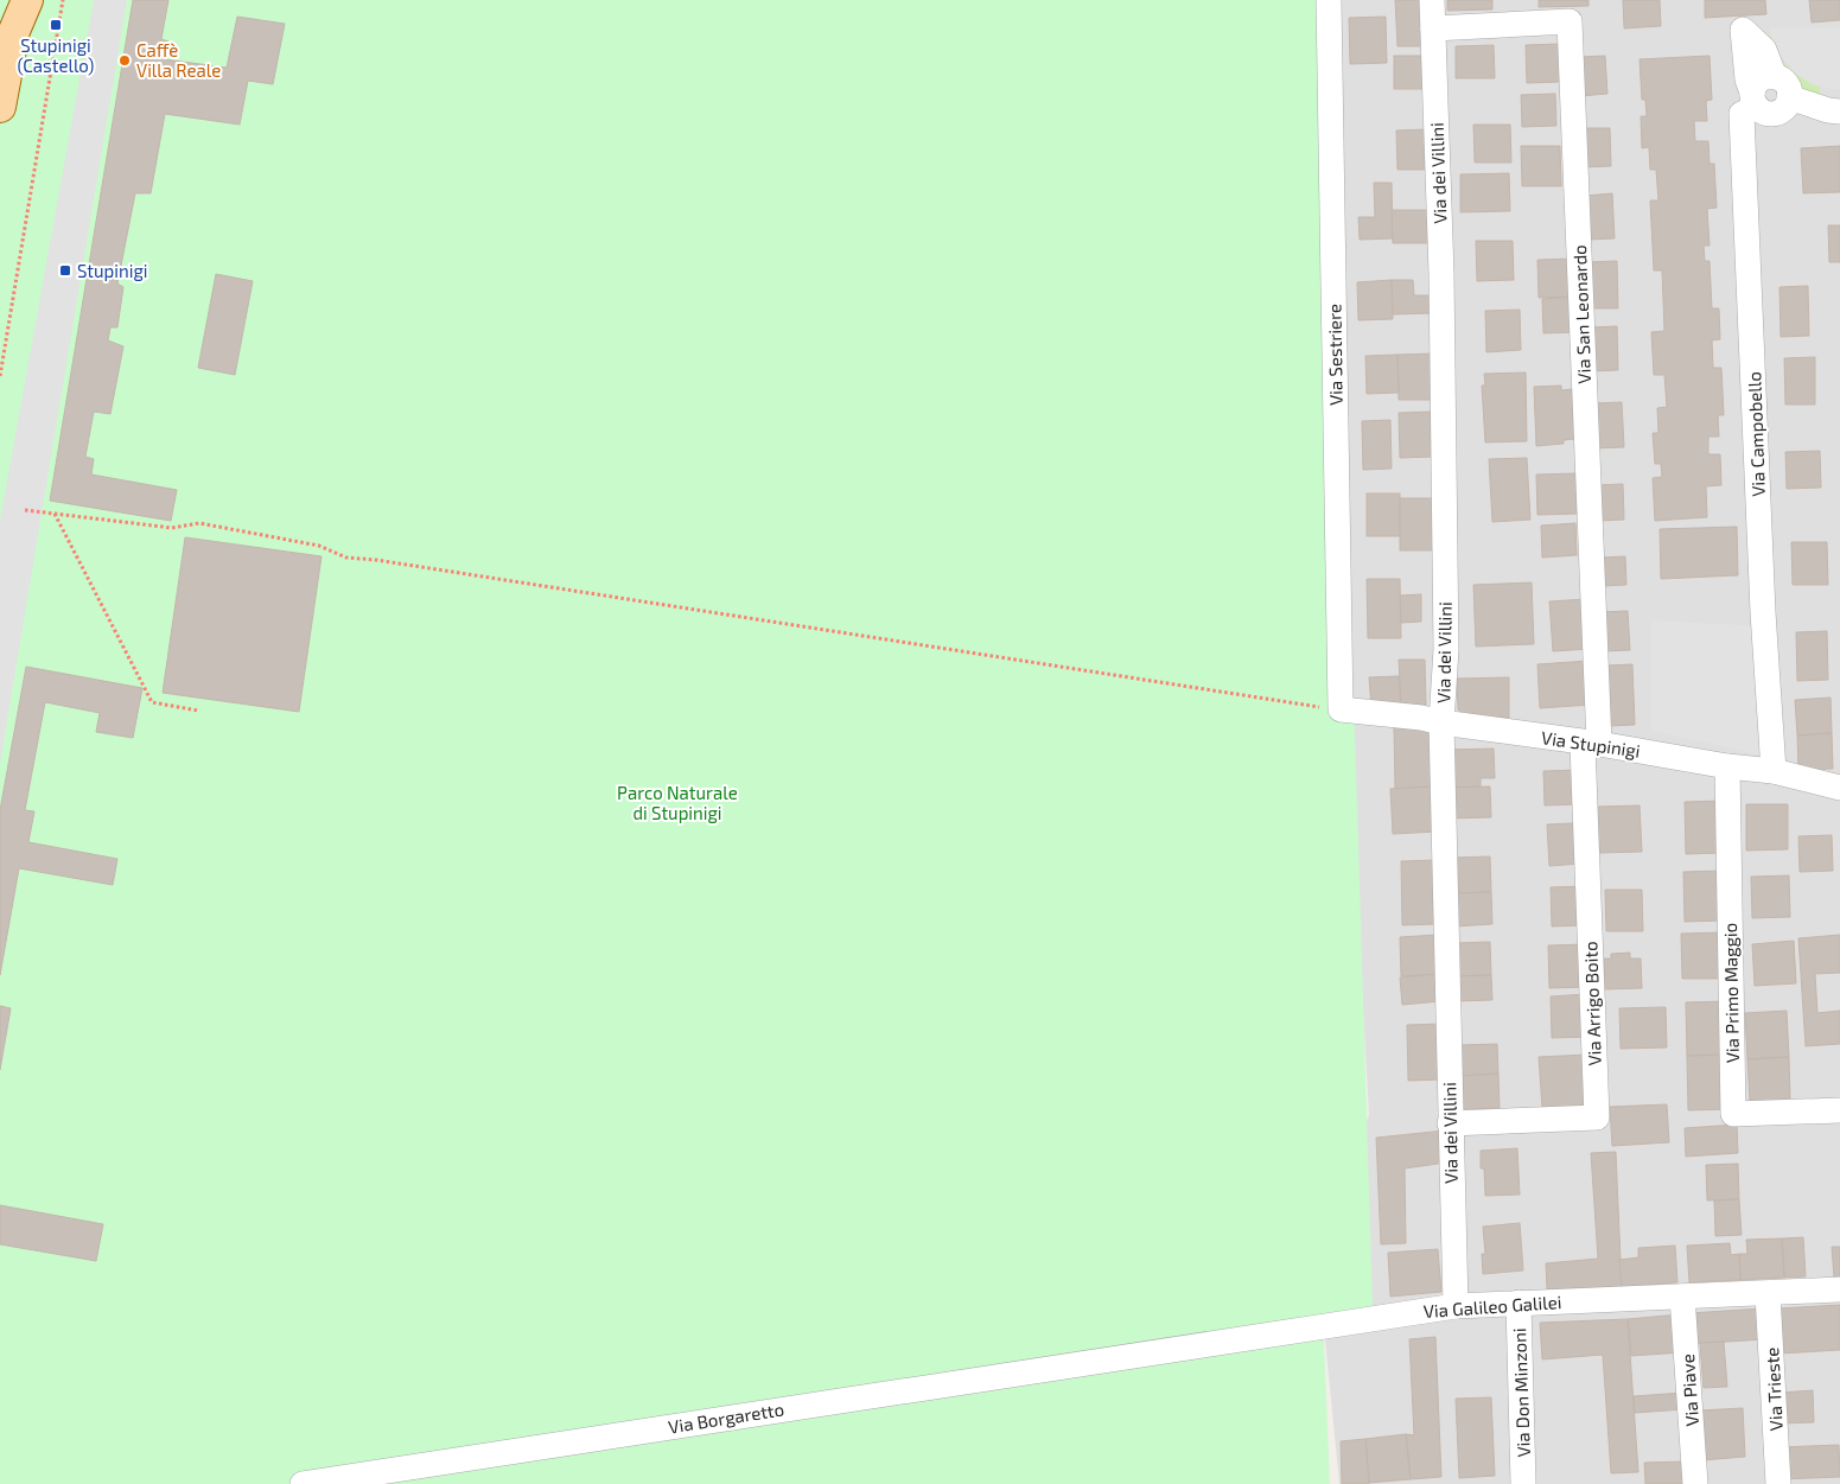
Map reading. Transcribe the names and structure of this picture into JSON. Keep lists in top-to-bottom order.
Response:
{
  "streets": {
    "street": [
      "Via dei Villini",
      "Via San Leonardo",
      "Via Sestriere",
      "Via Campobello",
      "Via Stupinigi",
      "Via Primo Maggio",
      "Via Arrigo Boito",
      "Via Galileo Galilei",
      "Via Trieste",
      "Via Piave",
      "Via Don Minzoni",
      "Via Borgaretto"
    ]
  },
  "crossings": [
    ["Via dei Villini", "Via San Leonardo"],
    ["Via dei Villini", "Via Stupinigi"],
    ["Via dei Villini", "Via Arrigo Boito"],
    ["Via dei Villini", "Via Galileo Galilei"],
    ["Via San Leonardo", "Via Stupinigi"],
    ["Via San Leonardo", "Via Arrigo Boito"],
    ["Via Sestriere", "Via Stupinigi"],
    ["Via Campobello", "Via Stupinigi"],
    ["Via Stupinigi", "Via Primo Maggio"],
    ["Via Stupinigi", "Via Arrigo Boito"],
    ["Via Galileo Galilei", "Via Trieste"],
    ["Via Galileo Galilei", "Via Piave"],
    ["Via Galileo Galilei", "Via Don Minzoni"],
    ["Via Galileo Galilei", "Via Borgaretto"]
  ],
  "parks": ["Parco Naturale di Stupinigi"],
  "places": {
    "transit": ["Stupinigi (Castello)", "Stupinigi"],
    "other": ["Caffè Villa Reale"]
  }
}
